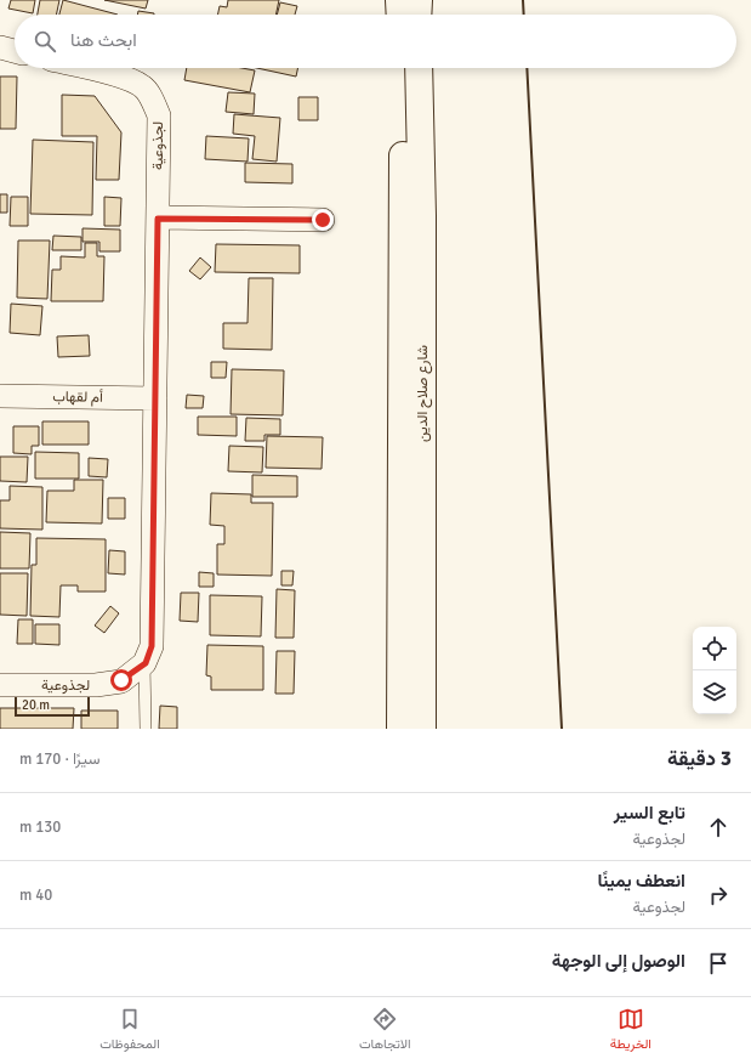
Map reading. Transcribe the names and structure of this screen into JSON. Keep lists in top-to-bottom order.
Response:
{
  "streets": {
    "street": ["لجذوعية", "شارع صلاح الدين", "أم لقهاب"]
  },
  "crossings": [
    ["لجذوعية", "أم لقهاب"]
  ],
  "scale_bar": "20 m",
  "page": {
    "search": "ابحث هنا",
    "scale": "20 m",
    "heading": ["3 دقيقة", "سيرًا · 170 m"],
    "list": [
      ["تابع السير", "لجذوعية", "130 m"],
      ["انعطف يمينًا", "لجذوعية", "40 m"],
      "الوصول إلى الوجهة"
    ],
    "nav": ["الخريطة", "الاتجاهات", "المحفوظات"]
  }
}
